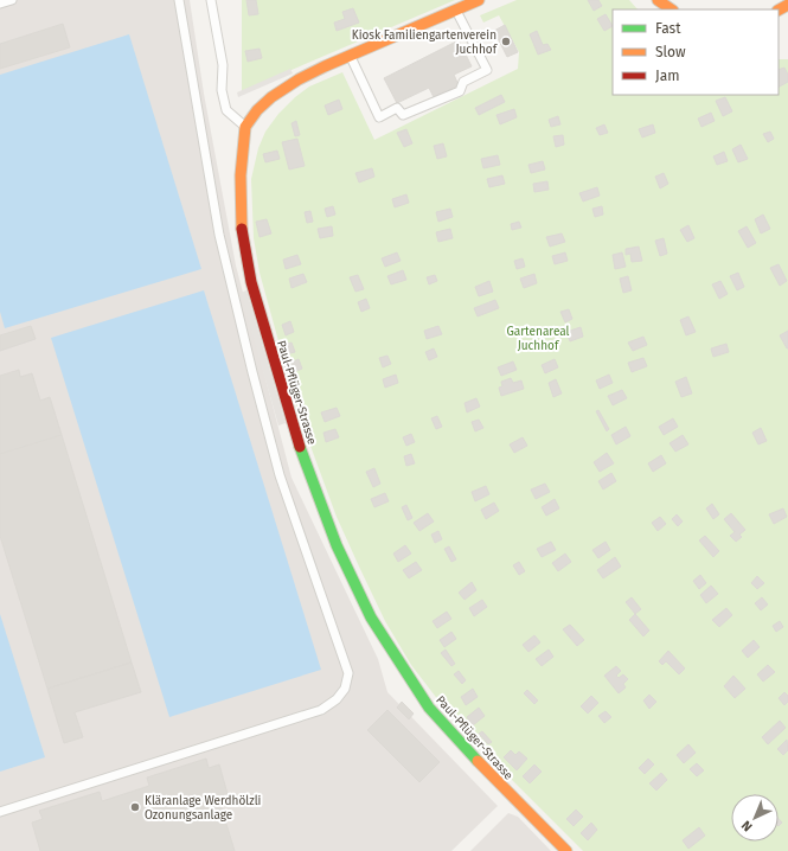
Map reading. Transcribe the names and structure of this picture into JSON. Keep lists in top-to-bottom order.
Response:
{
  "streets": {
    "street": ["Paul-Pflüger-Strasse"]
  },
  "parks": ["Gartenareal Juchhof"],
  "places": ["Kiosk Familiengartenverein Juchhof", "Kläranlage Werdhölzli Ozonungsanlage"],
  "legend": ["Fast", "Slow", "Jam"],
  "north": "bottom left"
}
